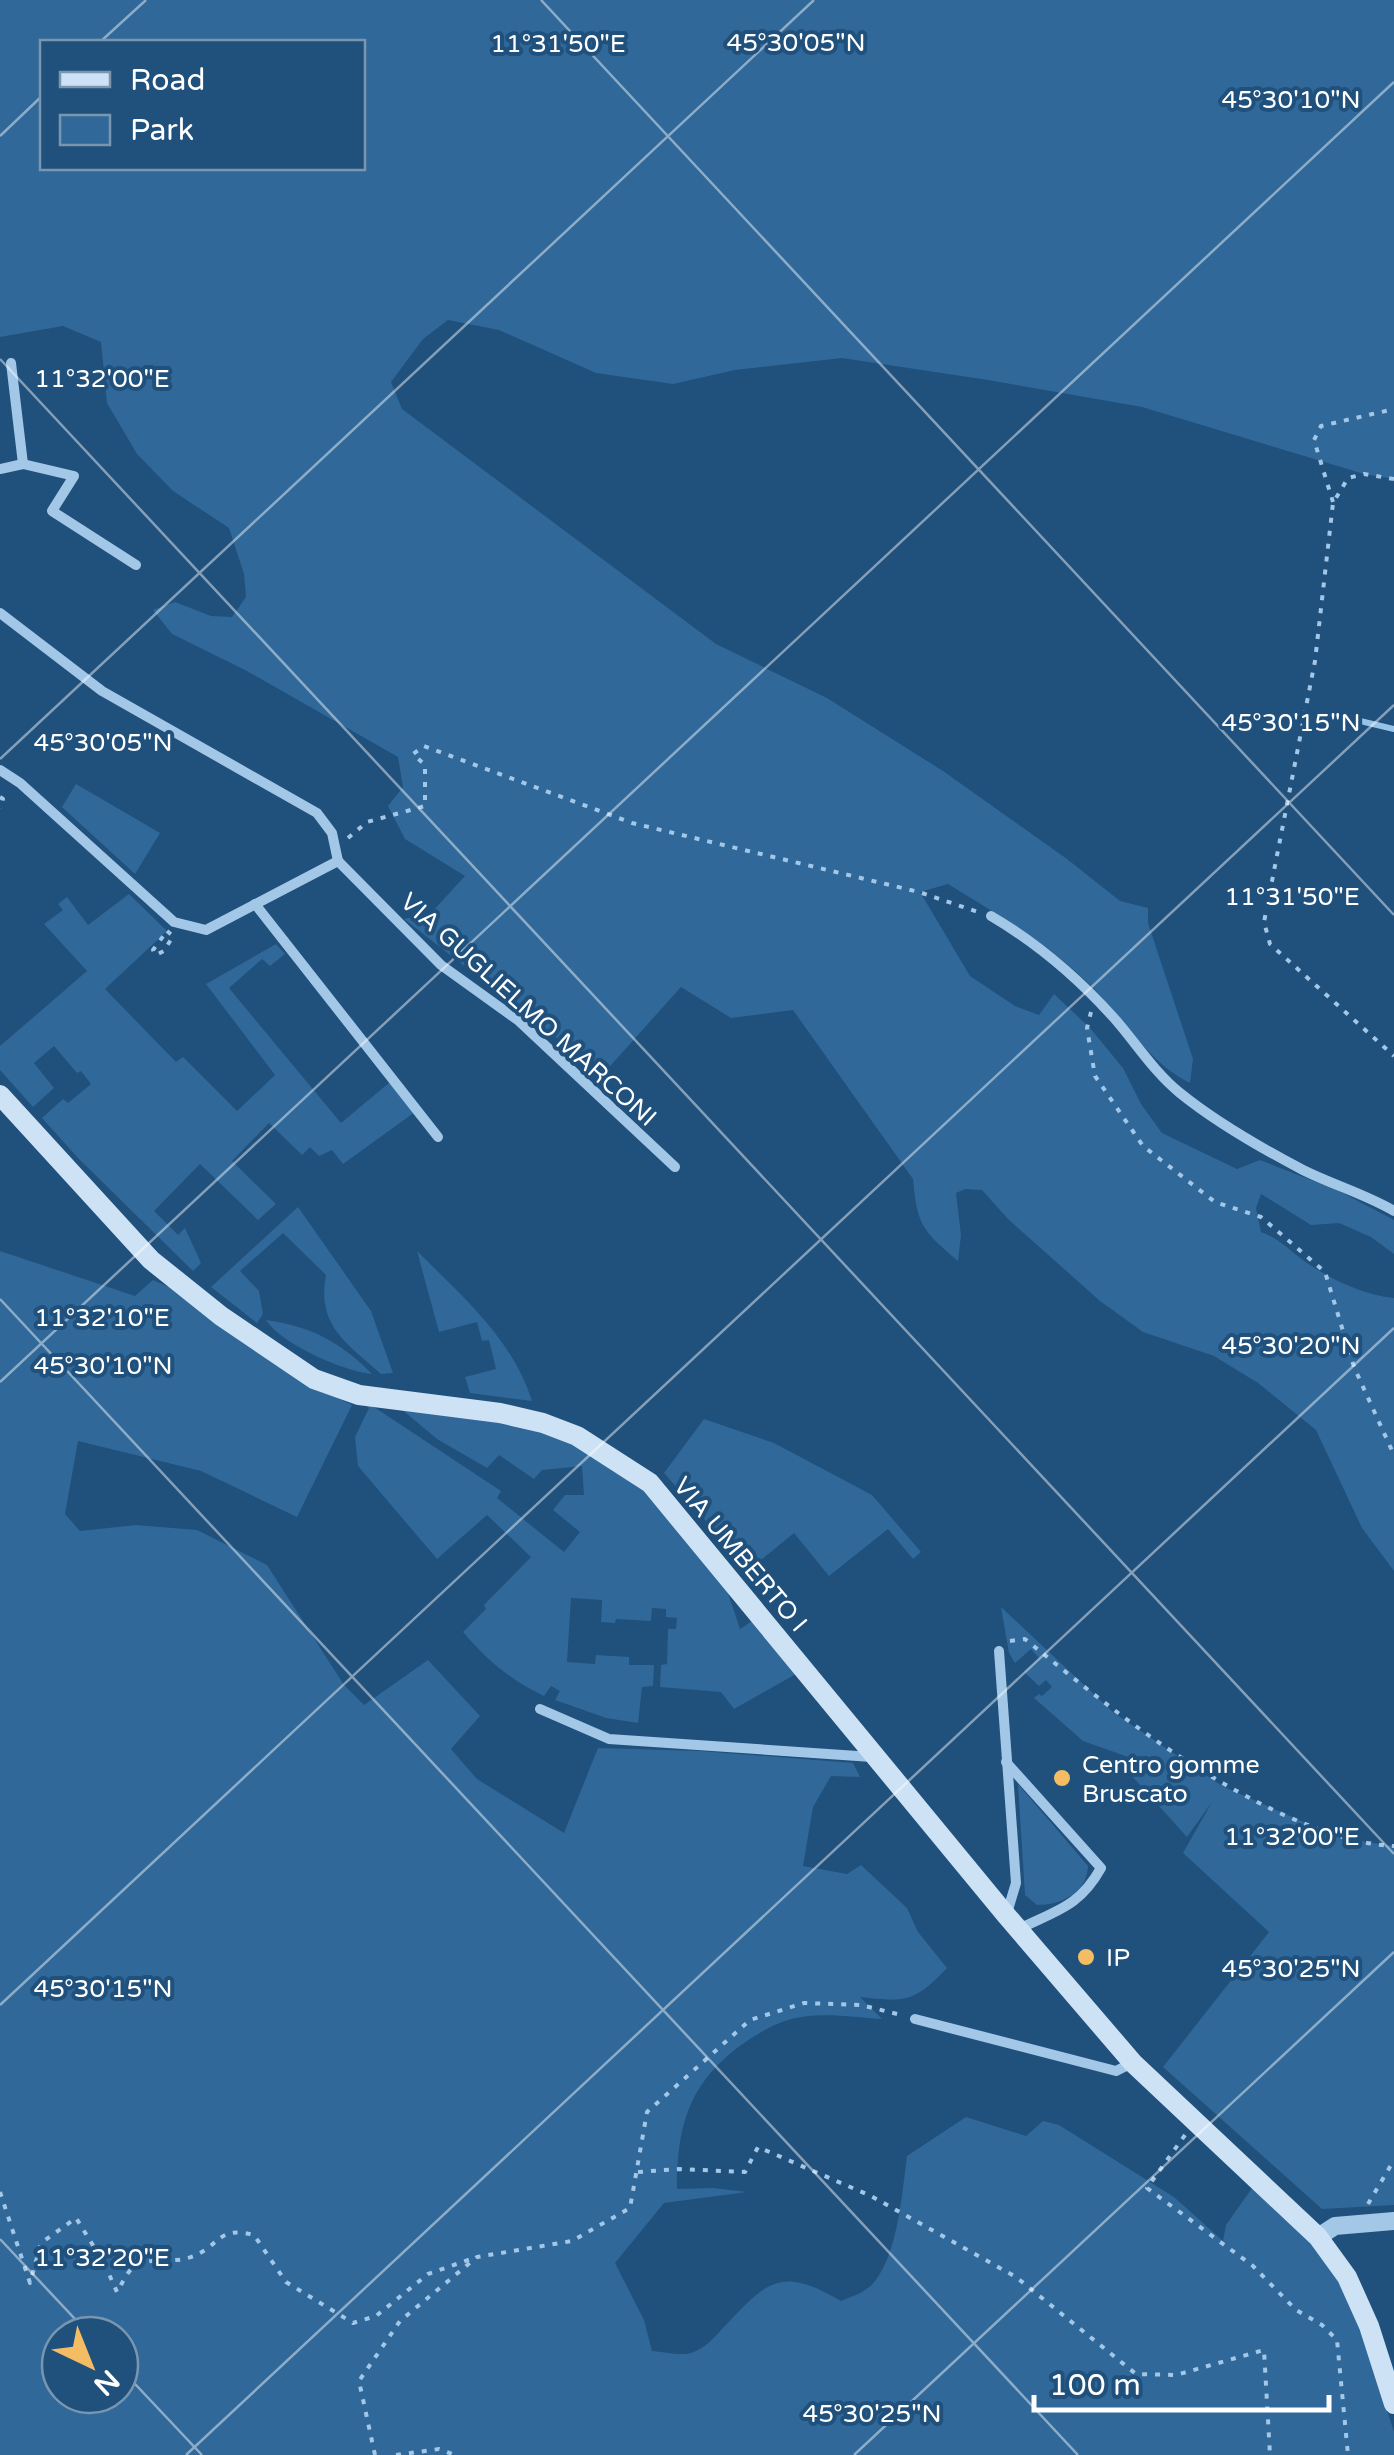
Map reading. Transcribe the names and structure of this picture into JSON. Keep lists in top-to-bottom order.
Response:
{
  "streets": {
    "main road": ["VIA UMBERTO I"],
    "street": ["VIA GUGLIELMO MARCONI"]
  },
  "places": ["Centro gomme Bruscato", "IP"],
  "legend": ["Road", "Park"],
  "scale_bar": "100 m",
  "north": "bottom right",
  "coordinates": [
    "45°30'05\"N",
    "11°31'50\"E",
    "45°30'10\"N",
    "11°32'00\"E",
    "45°30'15\"N",
    "11°32'10\"E",
    "45°30'20\"N",
    "45°30'25\"N",
    "11°32'20\"E"
  ]
}
